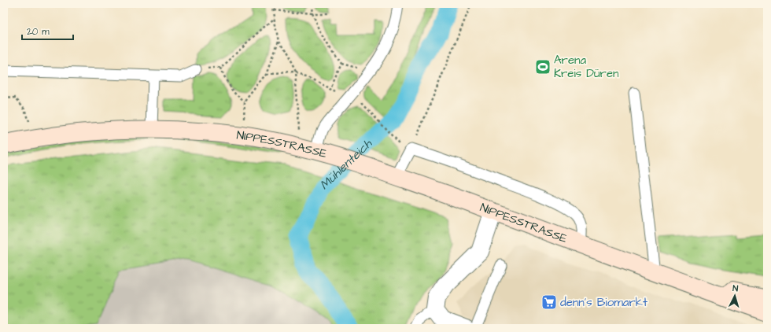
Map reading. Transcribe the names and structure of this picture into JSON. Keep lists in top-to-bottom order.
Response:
{
  "streets": {
    "street": ["NIPPESSTRASSE"]
  },
  "water": ["Mühlenteich"],
  "places": {
    "sports": ["Arena Kreis Düren"],
    "supermarket": ["denn's Biomarkt"]
  },
  "scale_bar": "20 m",
  "north": "top"
}
